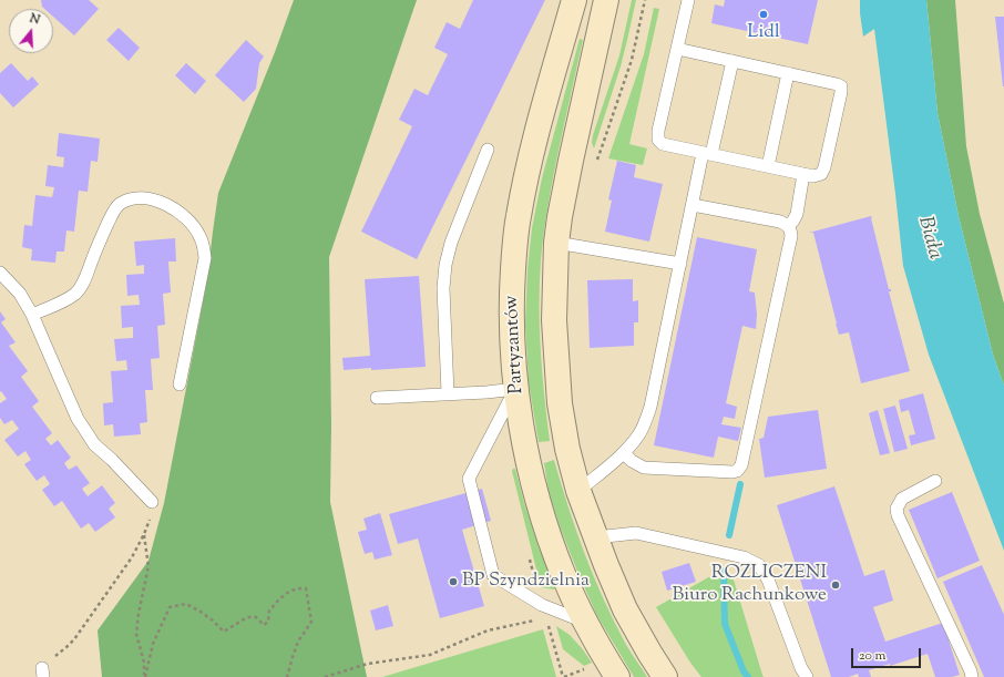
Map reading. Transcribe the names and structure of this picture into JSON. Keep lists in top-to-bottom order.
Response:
{
  "streets": {
    "main road": ["Partyzantów"]
  },
  "water": ["Biała"],
  "places": ["Lidl", "BP Szyndzielnia", "ROZLICZENI Biuro Rachunkowe"],
  "scale_bar": "20 m",
  "north": "top"
}
